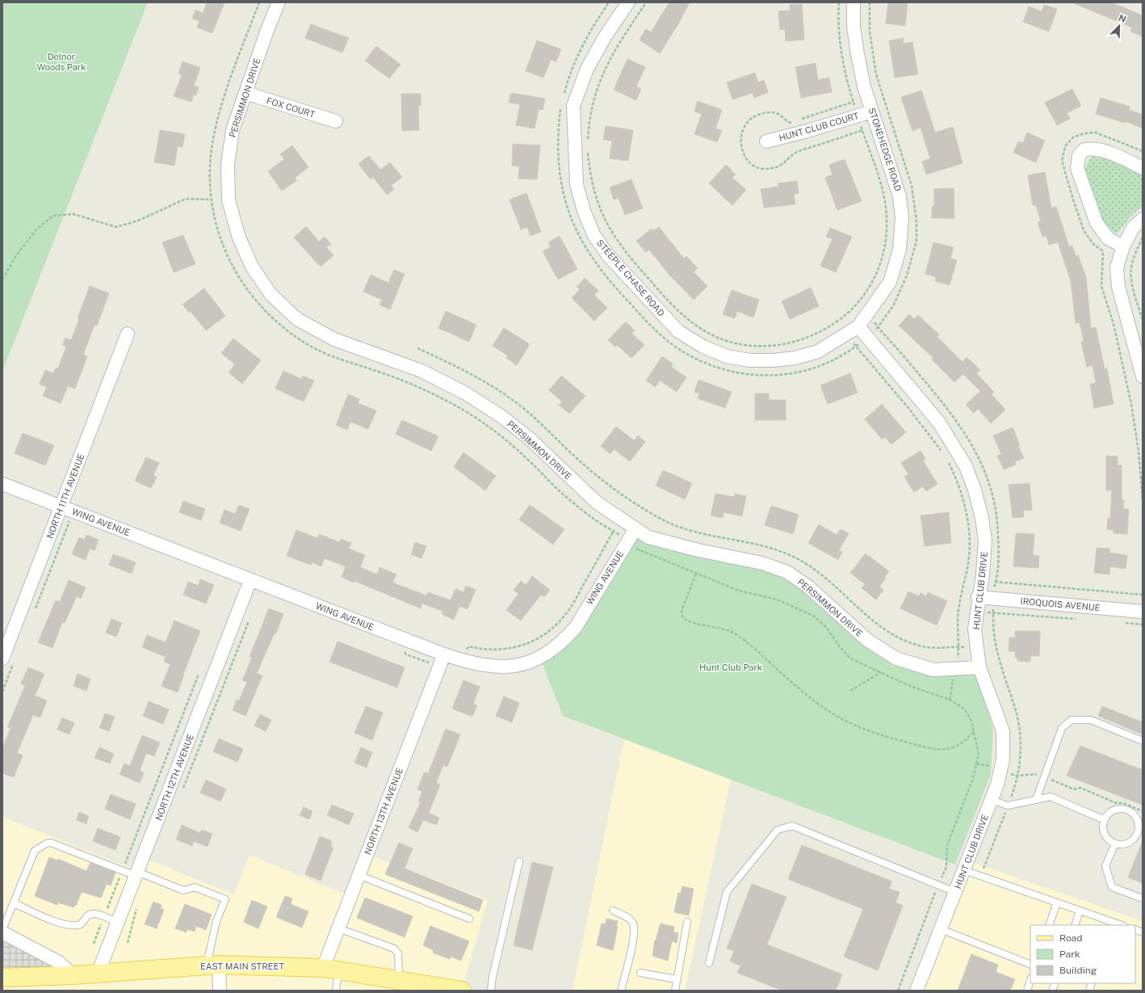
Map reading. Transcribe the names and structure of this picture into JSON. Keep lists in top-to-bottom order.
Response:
{
  "streets": {
    "main road": ["EAST MAIN STREET"],
    "street": [
      "PERSIMMON DRIVE",
      "FOX COURT",
      "HUNT CLUB COURT",
      "STONEHEDGE ROAD",
      "STEEPLE CHASE ROAD",
      "NORTH 11TH AVENUE",
      "WING AVENUE",
      "HUNT CLUB DRIVE",
      "IROQUOIS AVENUE",
      "NORTH 12TH AVENUE",
      "NORTH 13TH AVENUE"
    ]
  },
  "crossings": [
    ["PERSIMMON DRIVE", "FOX COURT"],
    ["PERSIMMON DRIVE", "WING AVENUE"],
    ["PERSIMMON DRIVE", "HUNT CLUB DRIVE"],
    ["HUNT CLUB COURT", "STONEHEDGE ROAD"],
    ["STONEHEDGE ROAD", "STEEPLE CHASE ROAD"],
    ["STONEHEDGE ROAD", "HUNT CLUB DRIVE"],
    ["STEEPLE CHASE ROAD", "HUNT CLUB DRIVE"],
    ["NORTH 11TH AVENUE", "WING AVENUE"],
    ["WING AVENUE", "NORTH 12TH AVENUE"],
    ["WING AVENUE", "NORTH 13TH AVENUE"],
    ["HUNT CLUB DRIVE", "IROQUOIS AVENUE"],
    ["NORTH 12TH AVENUE", "EAST MAIN STREET"],
    ["NORTH 13TH AVENUE", "EAST MAIN STREET"]
  ],
  "parks": ["Delnor Woods Park", "Hunt Club Park"],
  "legend": ["Road", "Park", "Building"],
  "north": "top right"
}
